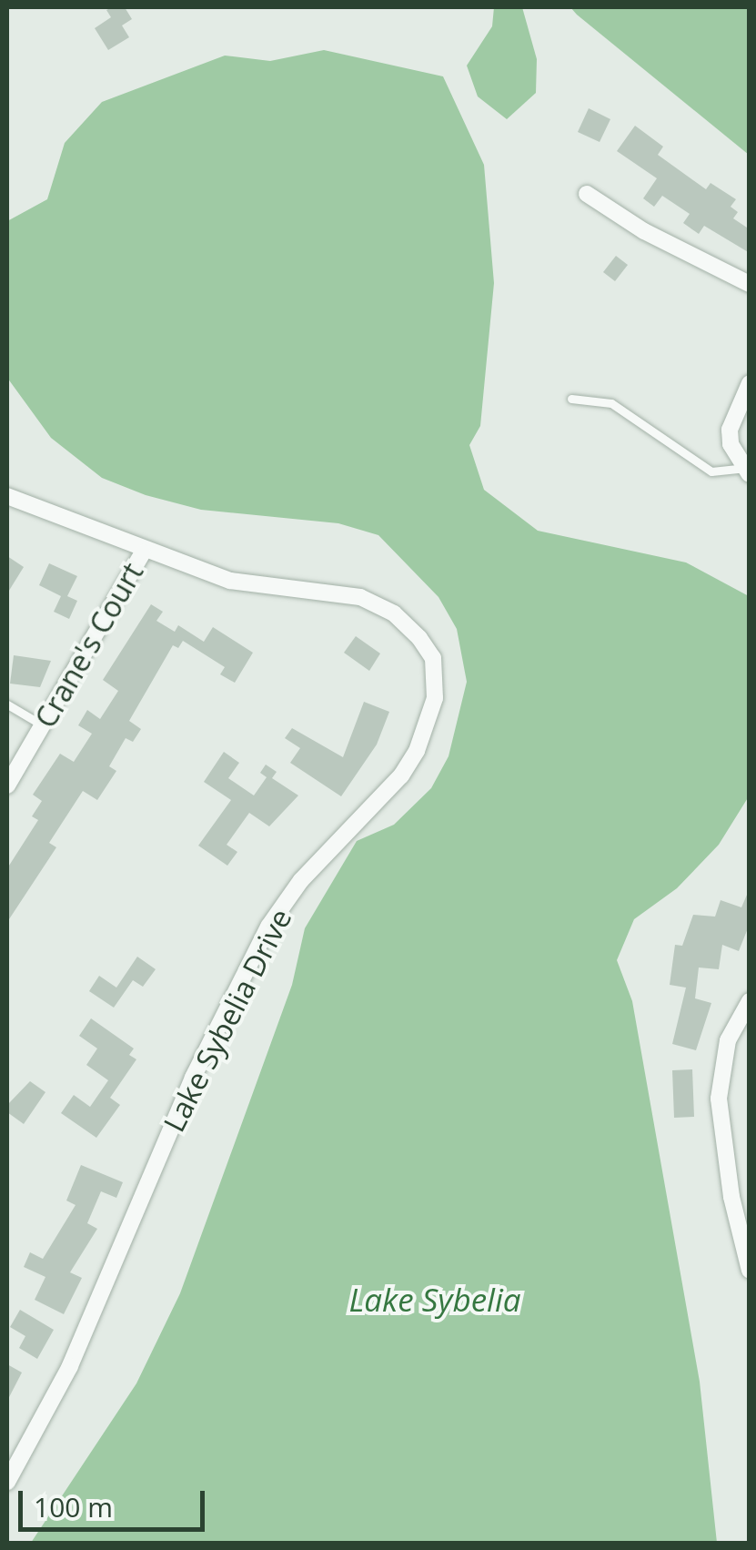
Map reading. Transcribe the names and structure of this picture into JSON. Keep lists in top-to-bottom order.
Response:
{
  "streets": {
    "street": ["Crane's Court", "Lake Sybelia Drive"]
  },
  "crossings": [
    ["Crane's Court", "Lake Sybelia Drive"]
  ],
  "water": ["Lake Sybelia"],
  "scale_bar": "100 m"
}
